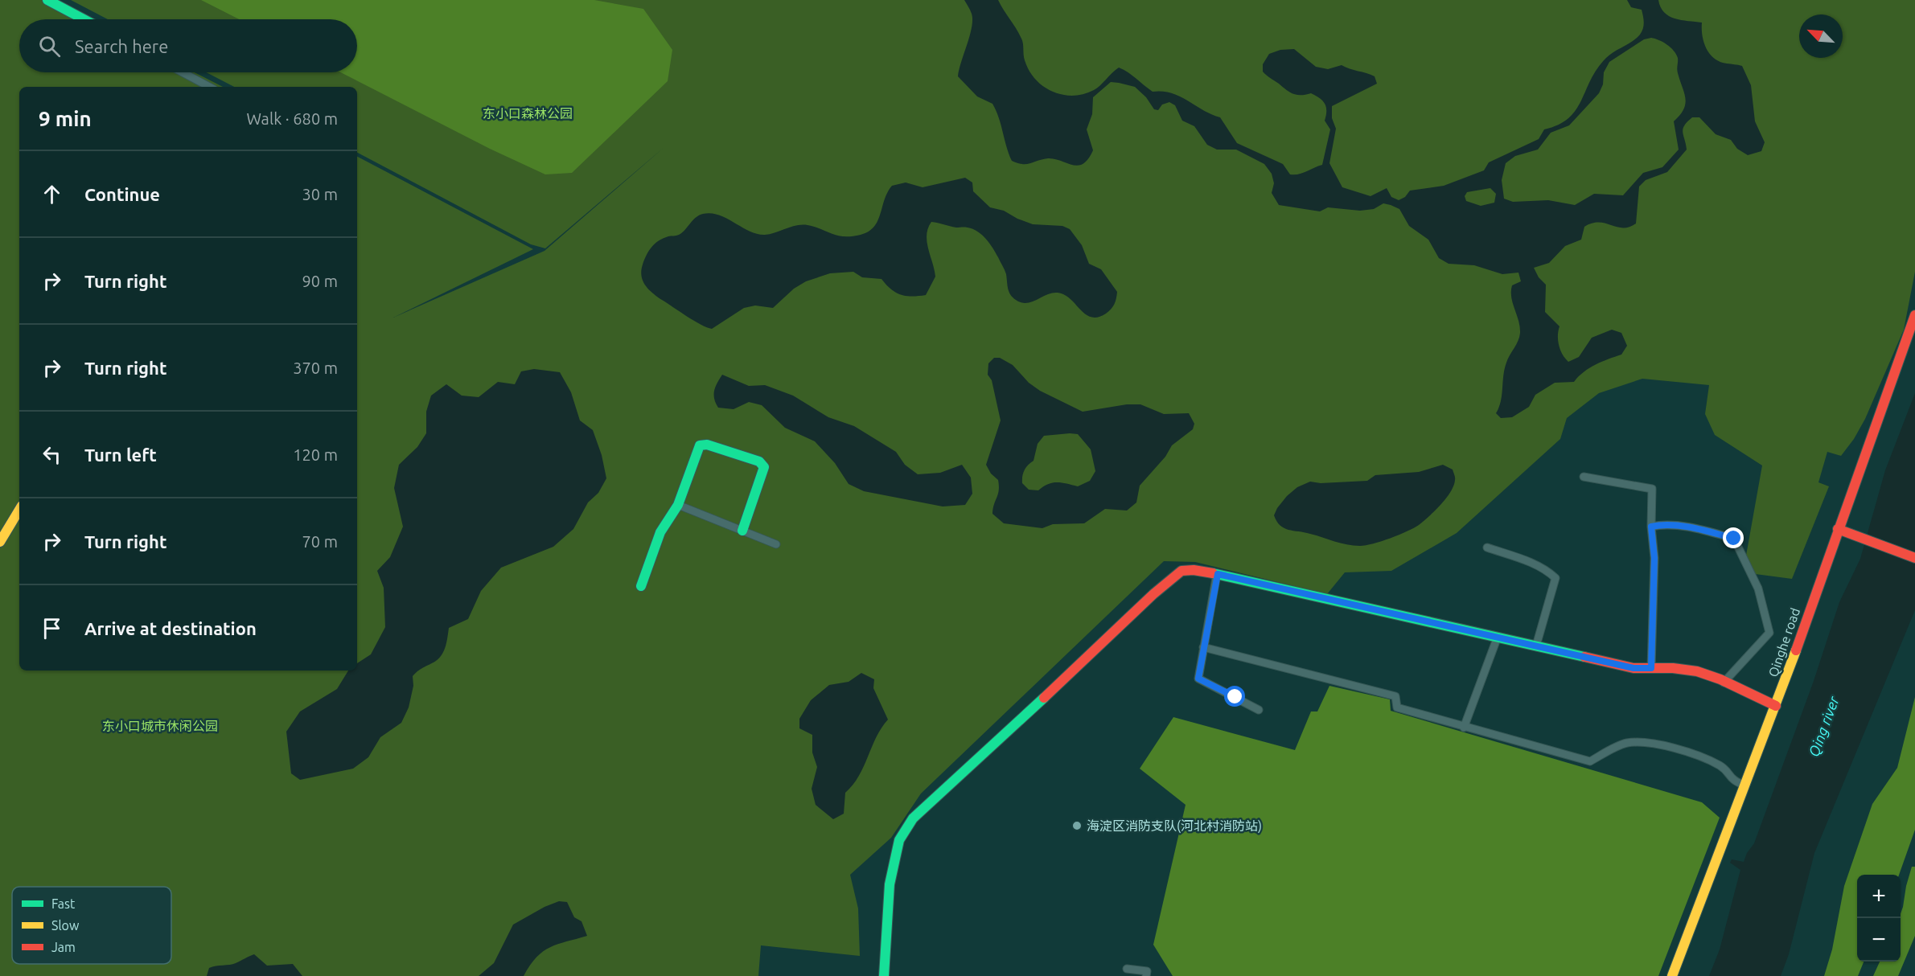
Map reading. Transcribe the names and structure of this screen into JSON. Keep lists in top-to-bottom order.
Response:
{
  "streets": {
    "street": ["Qinghe road"]
  },
  "water": ["Qing river"],
  "parks": ["东小口森林公园", "东小口城市休闲公园"],
  "places": ["海淀区消防支队(河北村消防站)"],
  "legend": ["Fast", "Slow", "Jam"],
  "north": "top left",
  "page": {
    "search": "Search here",
    "heading": ["9 min", "Walk · 680 m"],
    "list": [
      ["Continue", "30 m"],
      ["Turn right", "90 m"],
      ["Turn right", "370 m"],
      ["Turn left", "120 m"],
      ["Turn right", "70 m"],
      "Arrive at destination"
    ],
    "map_buttons": ["+", "−"]
  }
}
